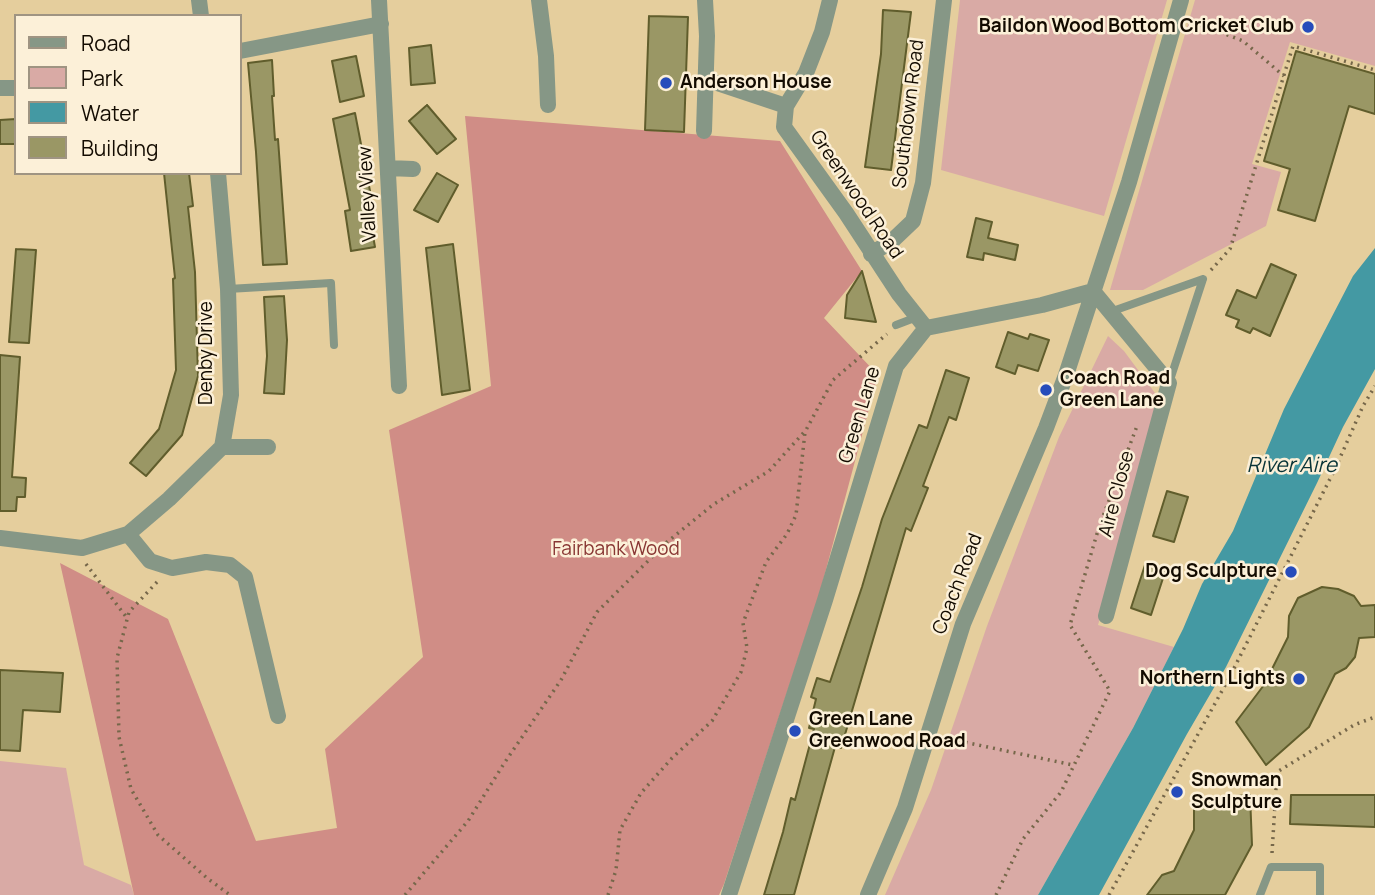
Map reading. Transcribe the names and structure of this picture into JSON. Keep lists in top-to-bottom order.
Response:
{
  "streets": {
    "street": [
      "Southdown Road",
      "Valley View",
      "Greenwood Road",
      "Denby Drive",
      "Green Lane",
      "Aire Close",
      "Coach Road"
    ]
  },
  "crossings": [
    ["Southdown Road", "Greenwood Road"],
    ["Greenwood Road", "Green Lane"]
  ],
  "water": ["River Aire"],
  "parks": ["Fairbank Wood"],
  "places": [
    "Baildon Wood Bottom Cricket Club",
    "Anderson House",
    "Coach Road Green Lane",
    "Dog Sculpture",
    "Northern Lights",
    "Green Lane Greenwood Road",
    "Snowman Sculpture"
  ],
  "legend": [
    "Road",
    "Park",
    "Water",
    "Building"
  ]
}
